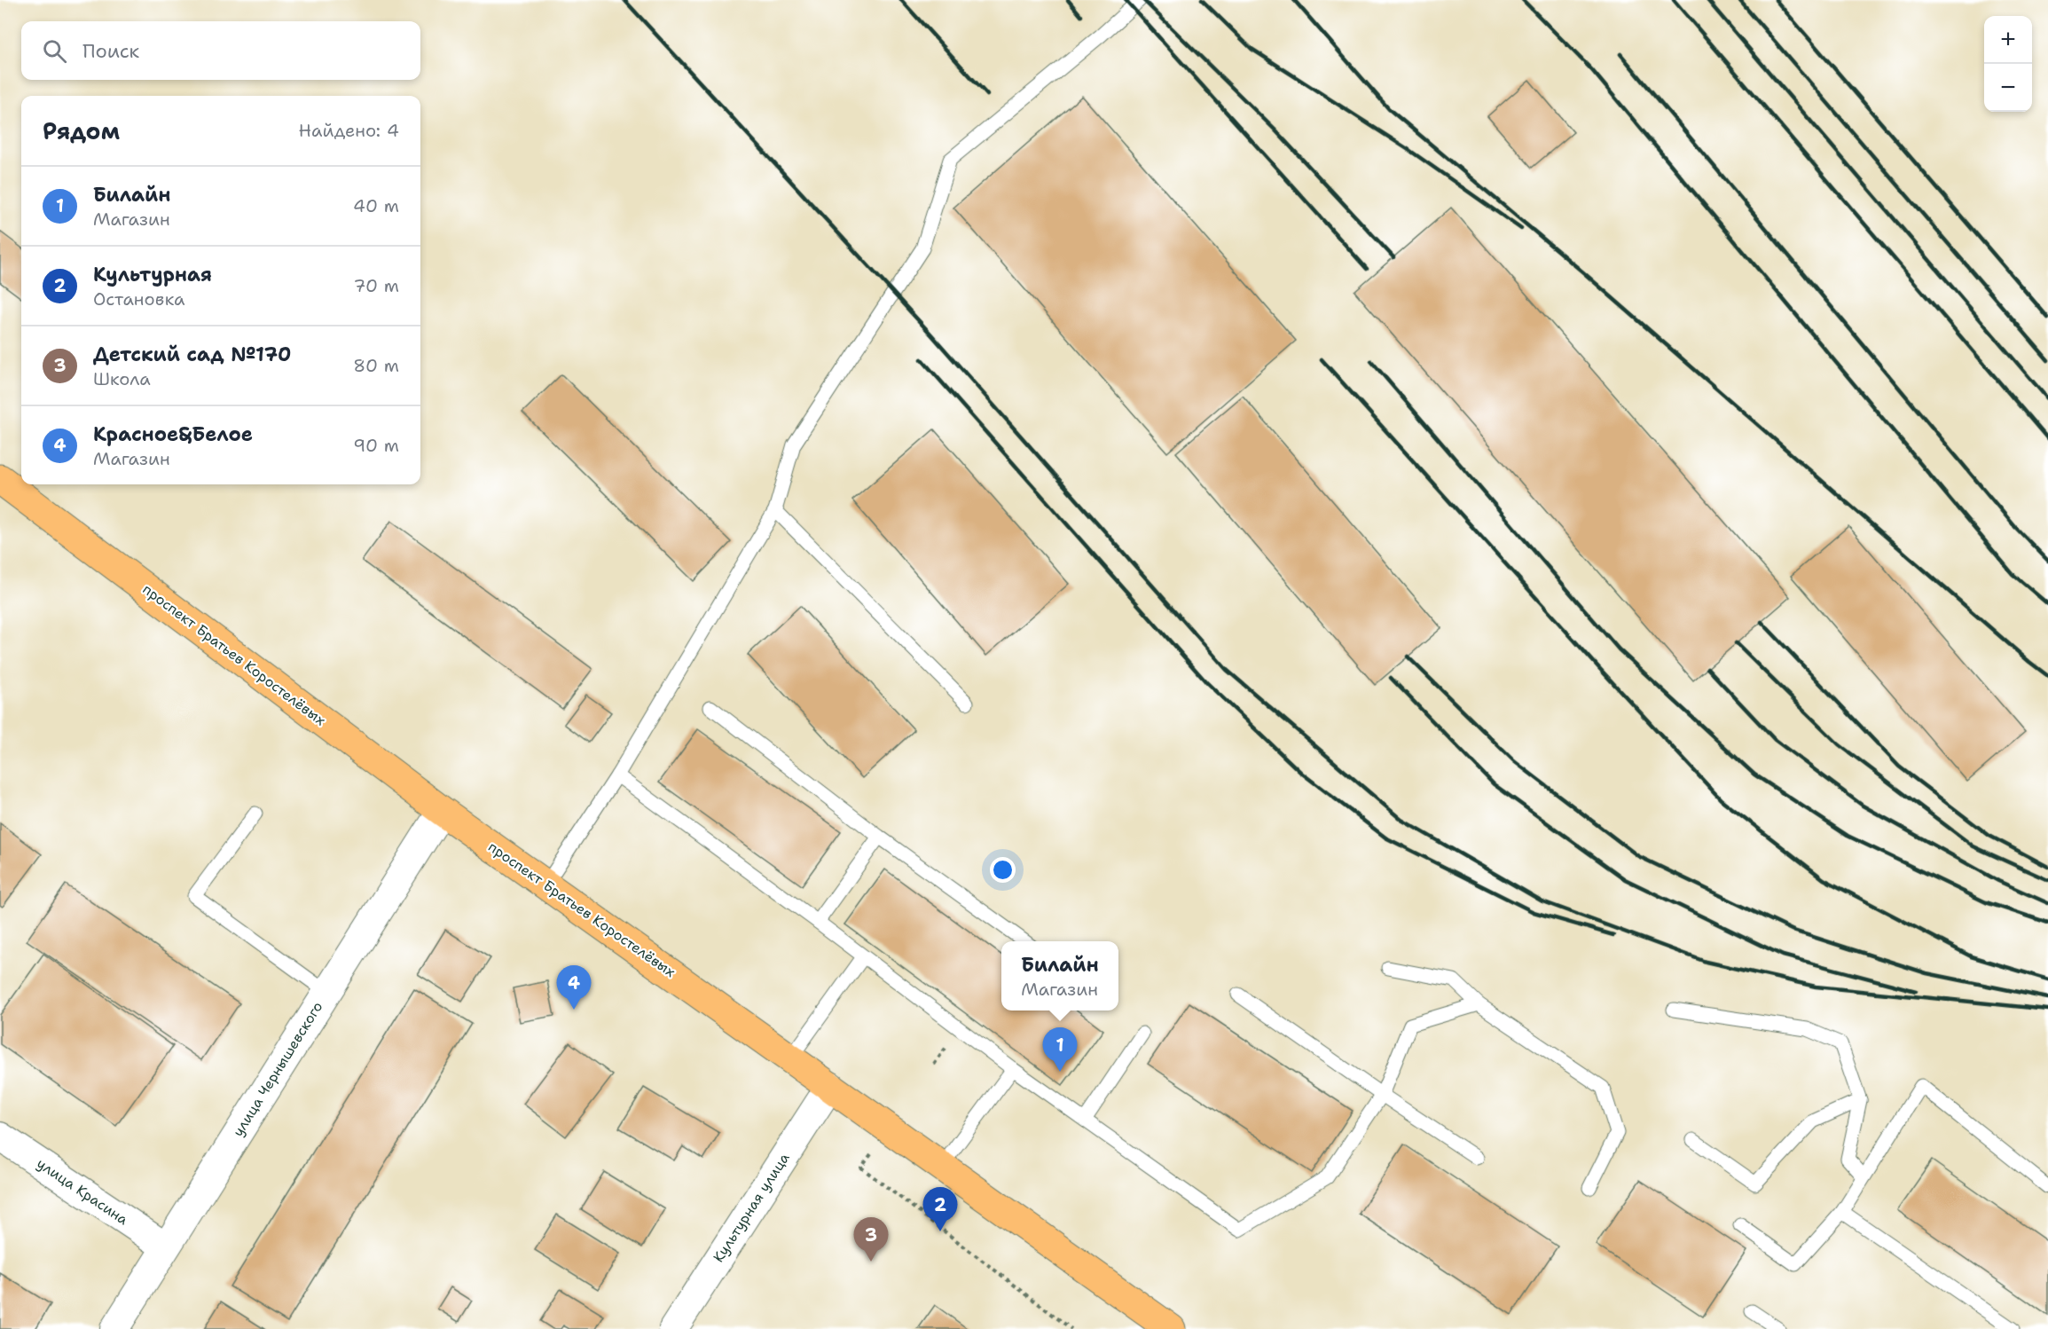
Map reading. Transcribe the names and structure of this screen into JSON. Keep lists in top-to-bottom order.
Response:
{
  "streets": {
    "main road": ["проспект Братьев Коростелёвых"],
    "street": ["улица Чернышевского", "улица Красина", "Культурная улица"]
  },
  "crossings": [
    ["проспект Братьев Коростелёвых", "улица Чернышевского"],
    ["проспект Братьев Коростелёвых", "Культурная улица"],
    ["улица Чернышевского", "улица Красина"]
  ],
  "page": {
    "map_buttons": ["+", "−"],
    "search": "Поиск",
    "heading": ["Рядом", "Найдено: 4"],
    "list": [
      {
        "mark": "1",
        "name": "Билайн",
        "note": "Магазин",
        "value": "40 m"
      },
      {
        "mark": "2",
        "name": "Культурная",
        "note": "Остановка",
        "value": "70 m"
      },
      {
        "mark": "3",
        "name": "Детский сад №170",
        "note": "Школа",
        "value": "80 m"
      },
      {
        "mark": "4",
        "name": "Красное&Белое",
        "note": "Магазин",
        "value": "90 m"
      }
    ],
    "popup": ["Билайн", "Магазин"],
    "pins": [
      "4",
      "1",
      "2",
      "3"
    ]
  }
}
